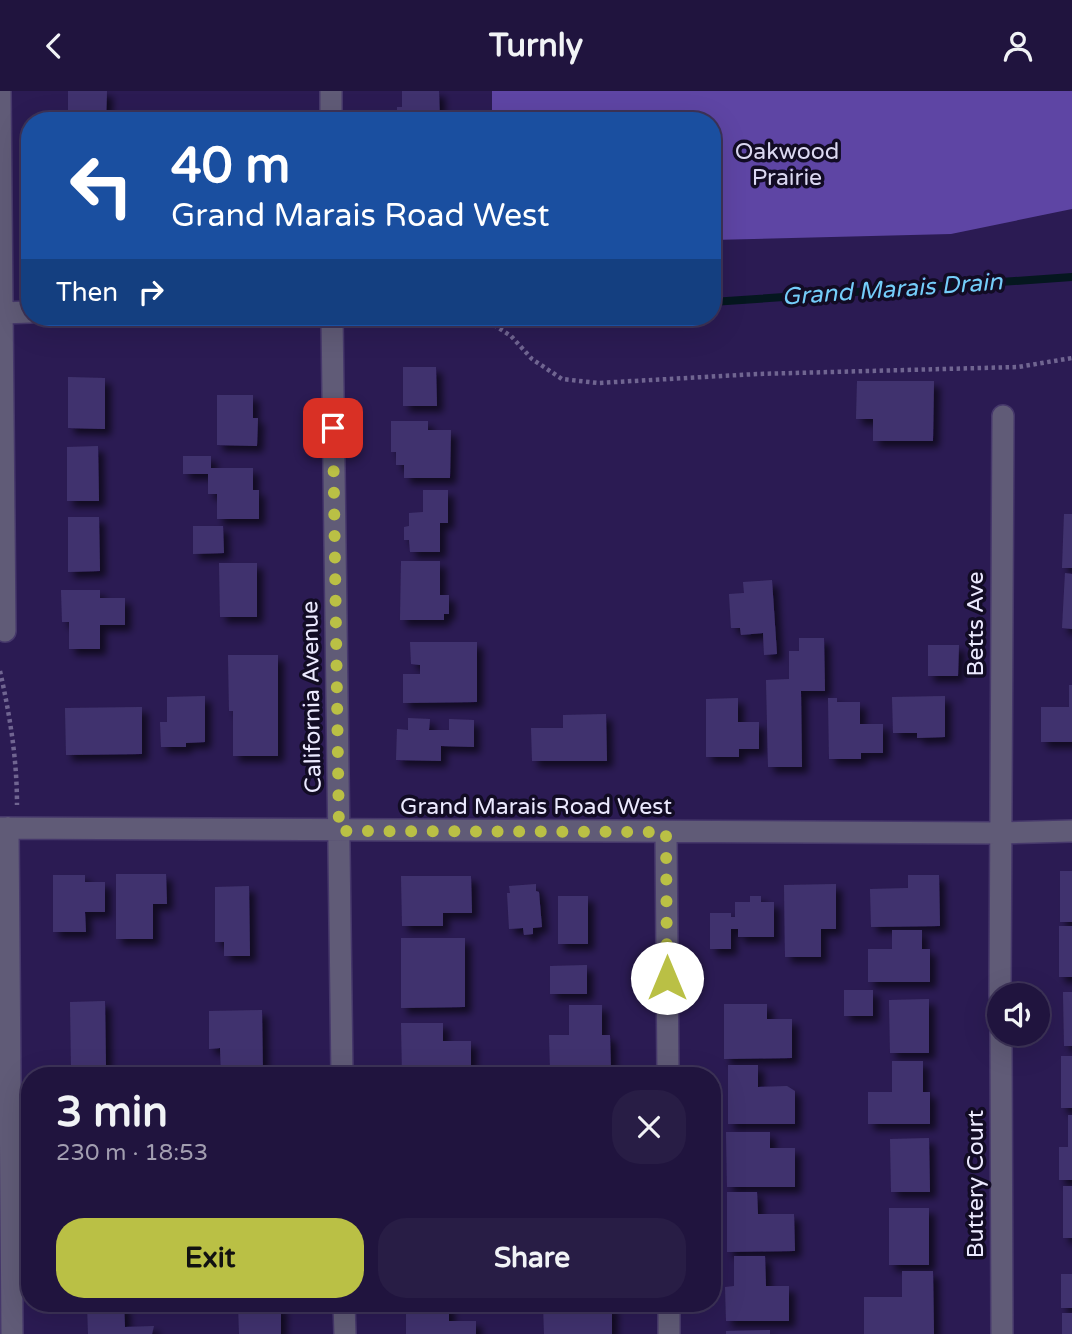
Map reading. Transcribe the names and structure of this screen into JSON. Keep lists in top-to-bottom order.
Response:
{
  "streets": {
    "street": [
      "Betts Ave",
      "California Avenue",
      "Grand Marais Road West",
      "Buttery Court"
    ]
  },
  "crossings": [
    ["Betts Ave", "Grand Marais Road West"],
    ["California Avenue", "Grand Marais Road West"]
  ],
  "water": ["Grand Marais Drain"],
  "parks": ["Oakwood Prairie"],
  "page": {
    "header": "Turnly",
    "turn": ["40 m", "Grand Marais Road West"],
    "then": "Then",
    "heading": ["3 min", "230 m · 18:53"],
    "buttons": ["Exit", "Share"]
  }
}
